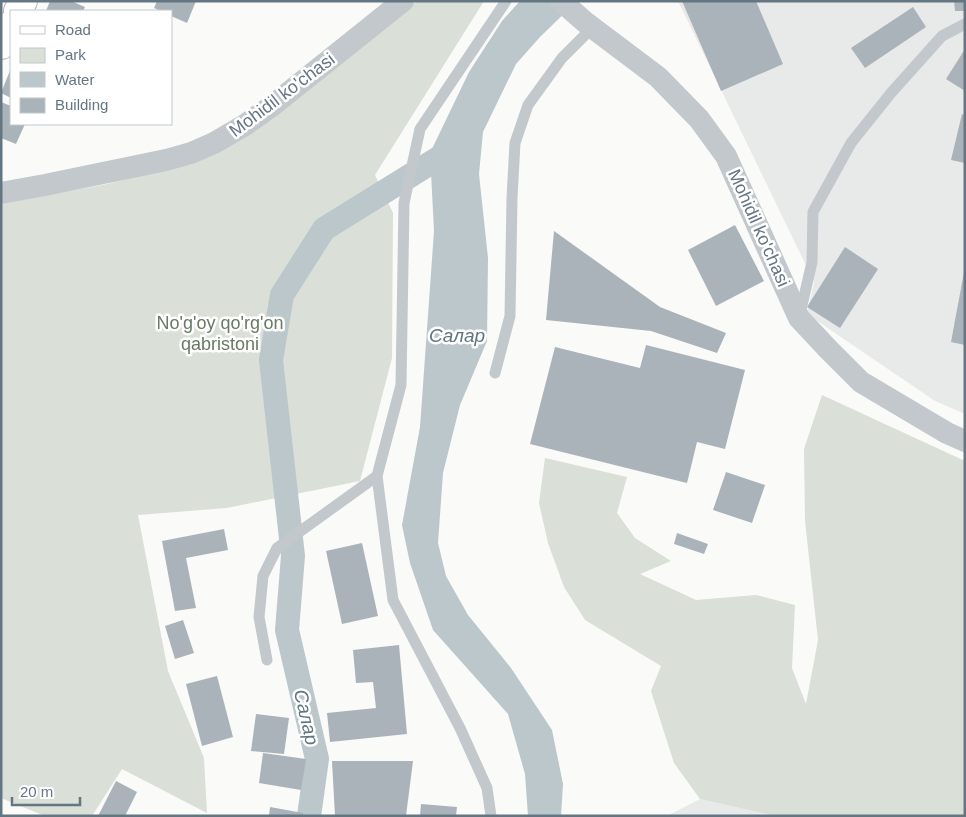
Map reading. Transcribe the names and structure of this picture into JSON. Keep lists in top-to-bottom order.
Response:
{
  "streets": {
    "street": ["Mohidil ko'chasi"]
  },
  "water": ["Салар"],
  "parks": ["No'g'oy qo'rg'on qabristoni"],
  "legend": [
    "Road",
    "Park",
    "Water",
    "Building"
  ],
  "scale_bar": "20 m"
}
